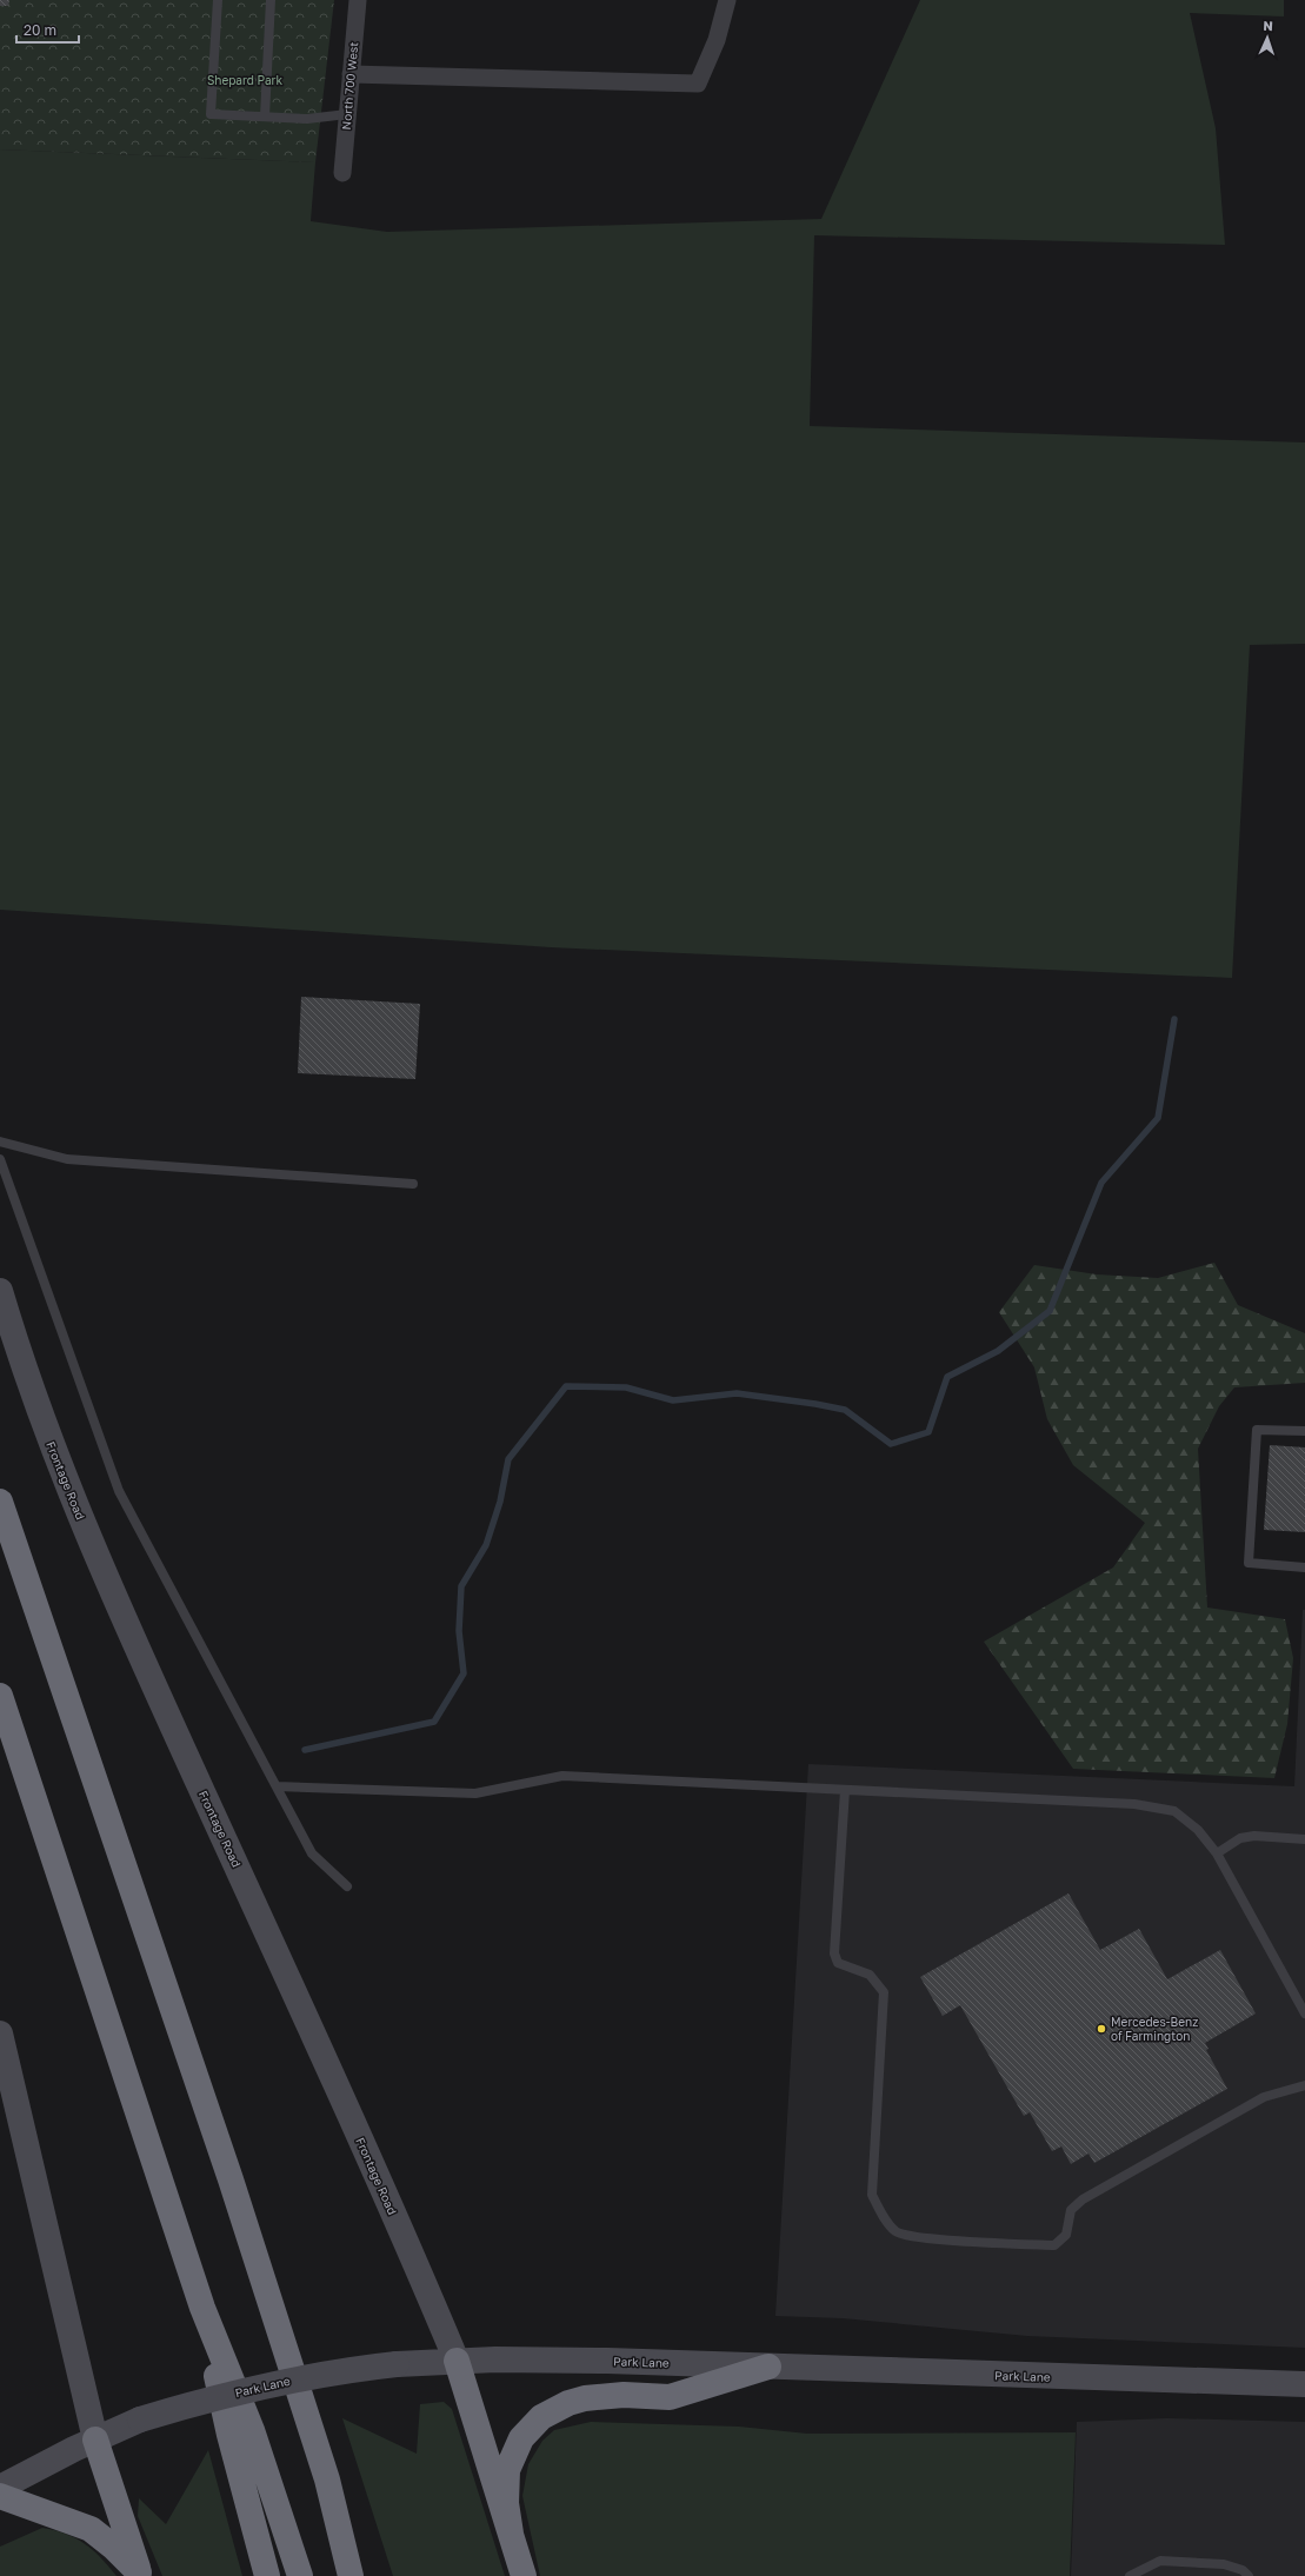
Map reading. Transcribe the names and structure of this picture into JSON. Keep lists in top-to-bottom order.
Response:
{
  "streets": {
    "main road": ["Frontage Road", "Park Lane"],
    "street": ["North 700 West"]
  },
  "crossings": [
    ["Frontage Road", "Park Lane"]
  ],
  "parks": ["Shepard Park"],
  "places": ["Mercedes-Benz of Farmington"],
  "scale_bar": "20 m",
  "north": "top"
}
